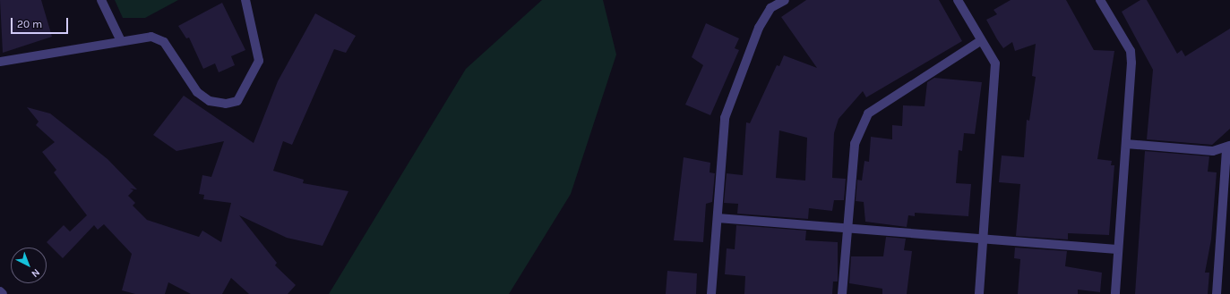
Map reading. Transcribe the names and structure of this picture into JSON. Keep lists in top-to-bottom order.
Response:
{
  "scale_bar": "20 m",
  "north": "bottom right"
}
